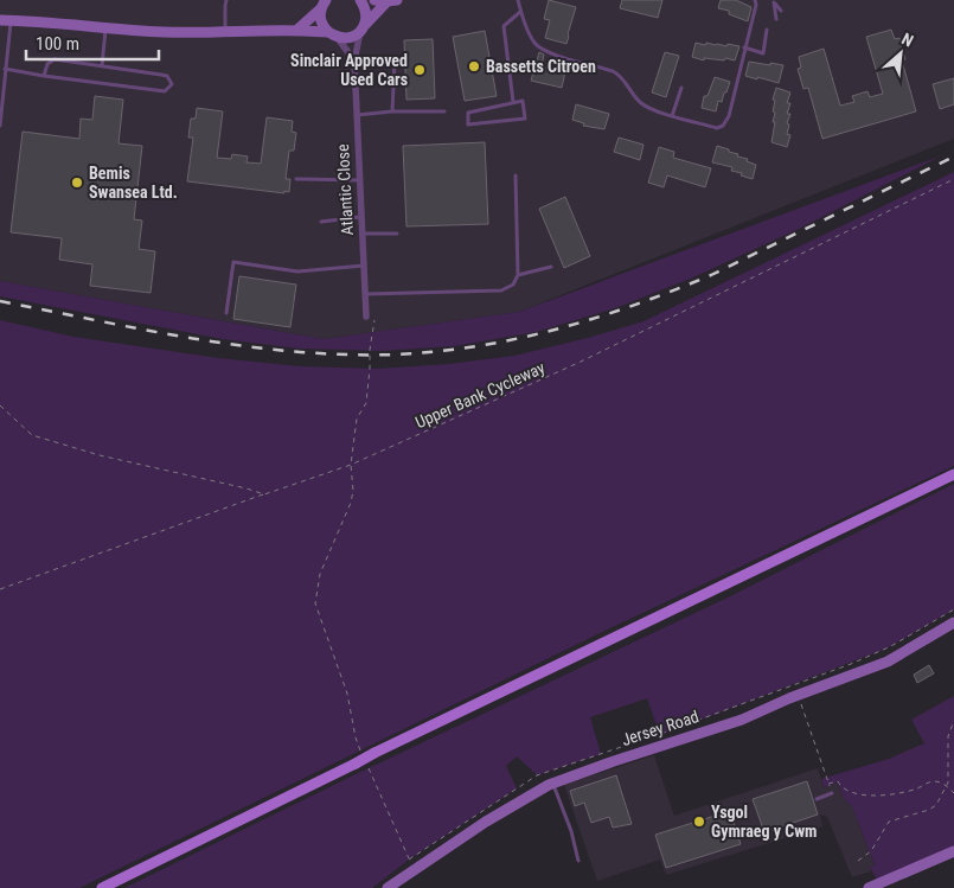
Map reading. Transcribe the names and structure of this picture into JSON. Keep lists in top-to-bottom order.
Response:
{
  "streets": {
    "main road": ["Jersey Road"],
    "street": ["Atlantic Close"],
    "path": ["Upper Bank Cycleway"]
  },
  "places": [
    "Bassetts Citroen",
    "Sinclair Approved Used Cars",
    "Bemis Swansea Ltd.",
    "Ysgol Gymraeg y Cwm"
  ],
  "scale_bar": "100 m",
  "north": "top right"
}
